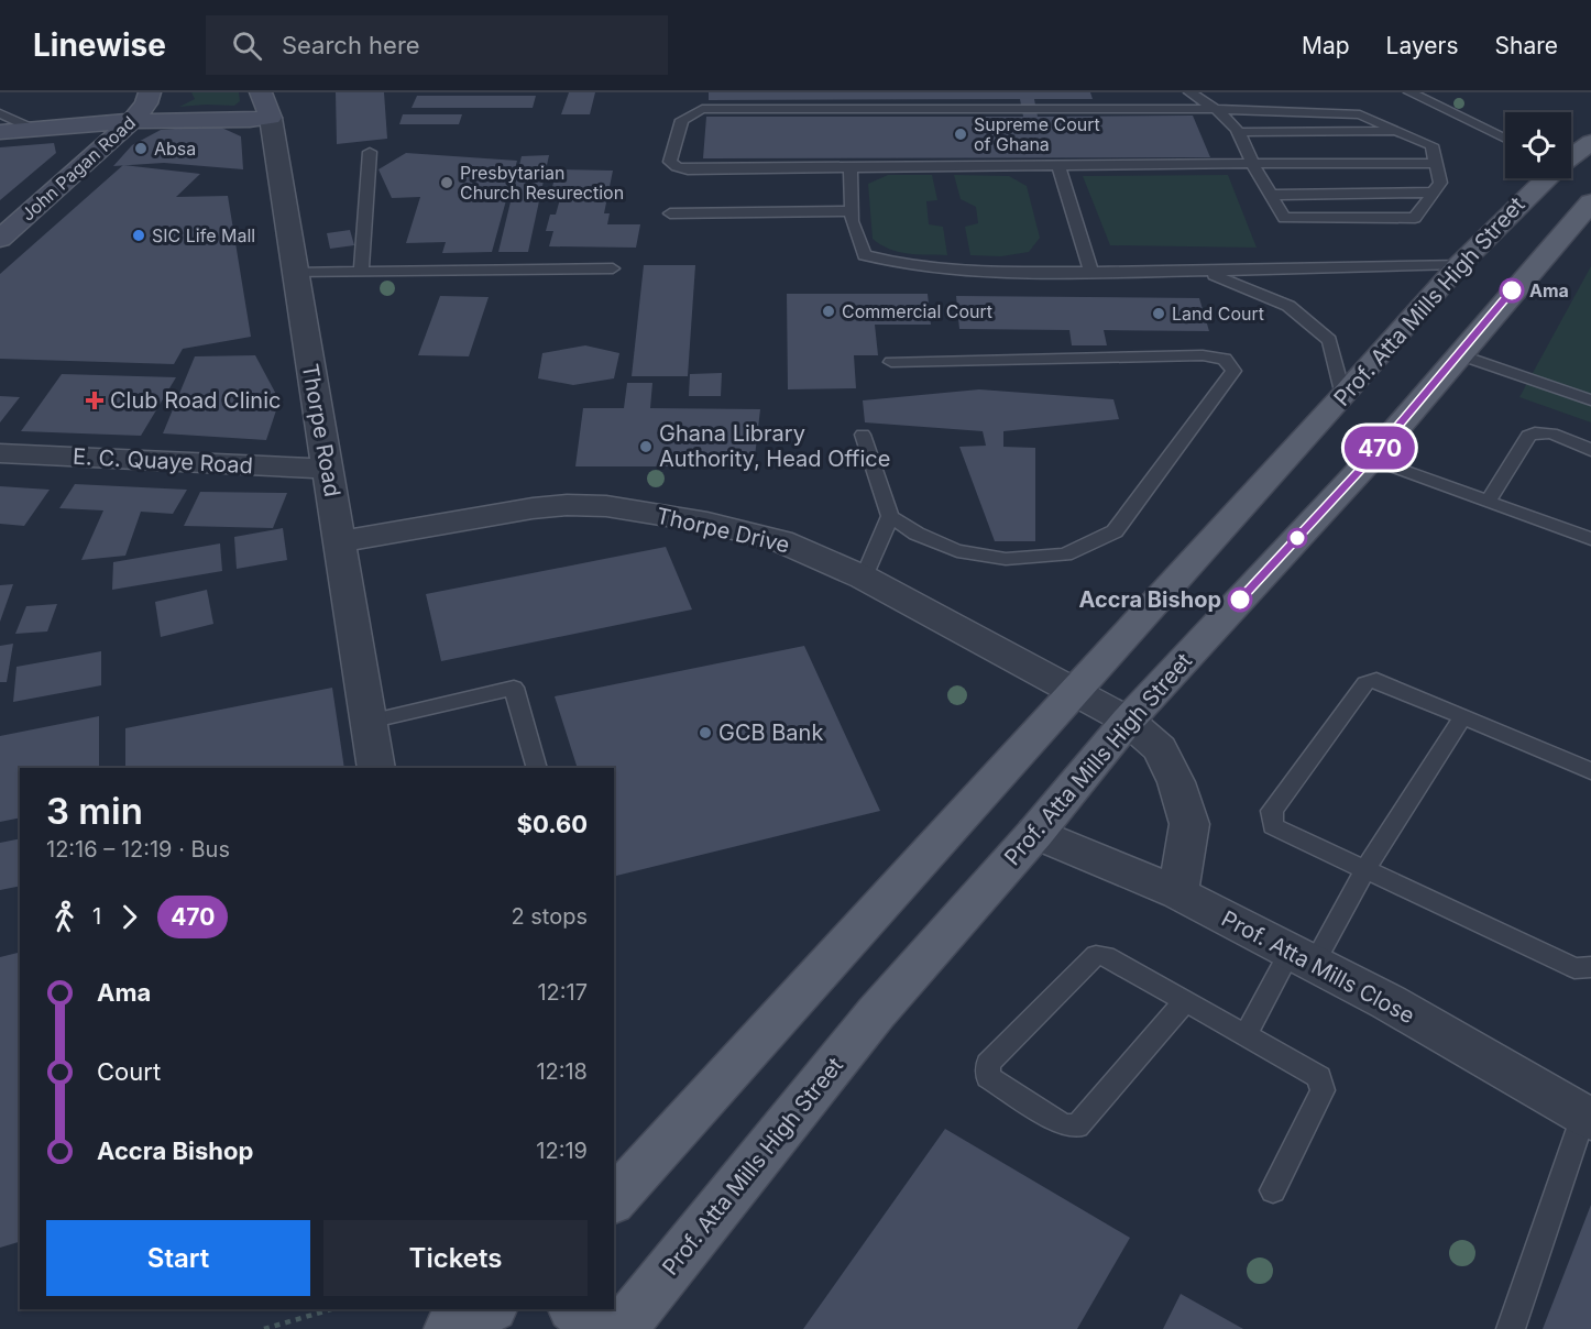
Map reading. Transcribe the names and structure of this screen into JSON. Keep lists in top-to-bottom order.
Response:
{
  "streets": {
    "main road": ["John Pagan Road", "Prof. Atta Mills High Street", "Thorpe Road"],
    "street": ["E. C. Quaye Road", "Thorpe Drive", "Prof. Atta Mills Close"]
  },
  "crossings": [
    ["Prof. Atta Mills High Street", "Thorpe Drive"],
    ["Prof. Atta Mills High Street", "Prof. Atta Mills Close"],
    ["Thorpe Road", "E. C. Quaye Road"],
    ["Thorpe Road", "Thorpe Drive"],
    ["Thorpe Drive", "Prof. Atta Mills Close"]
  ],
  "places": {
    "other": [
      "Supreme Court of Ghana",
      "Absa",
      "Presbytarian Church Resurection",
      "SIC Life Mall",
      "Ama",
      "Commercial Court",
      "Land Court",
      "Ghana Library Authority, Head Office",
      "Accra Bishop",
      "GCB Bank"
    ],
    "health": ["Club Road Clinic"]
  },
  "lines": ["bus line 470"],
  "page": {
    "header": "Linewise",
    "search": "Search here",
    "nav": ["Map", "Layers", "Share"],
    "on_map": "470",
    "heading": ["3 min", "12:16 – 12:19 · Bus", "$0.60"],
    "legs": ["1", "470", "2 stops"],
    "list": [
      {
        "name": "Ama",
        "value": "12:17"
      },
      {
        "name": "Court",
        "value": "12:18"
      },
      {
        "name": "Accra Bishop",
        "value": "12:19"
      }
    ],
    "buttons": ["Start", "Tickets"]
  }
}
